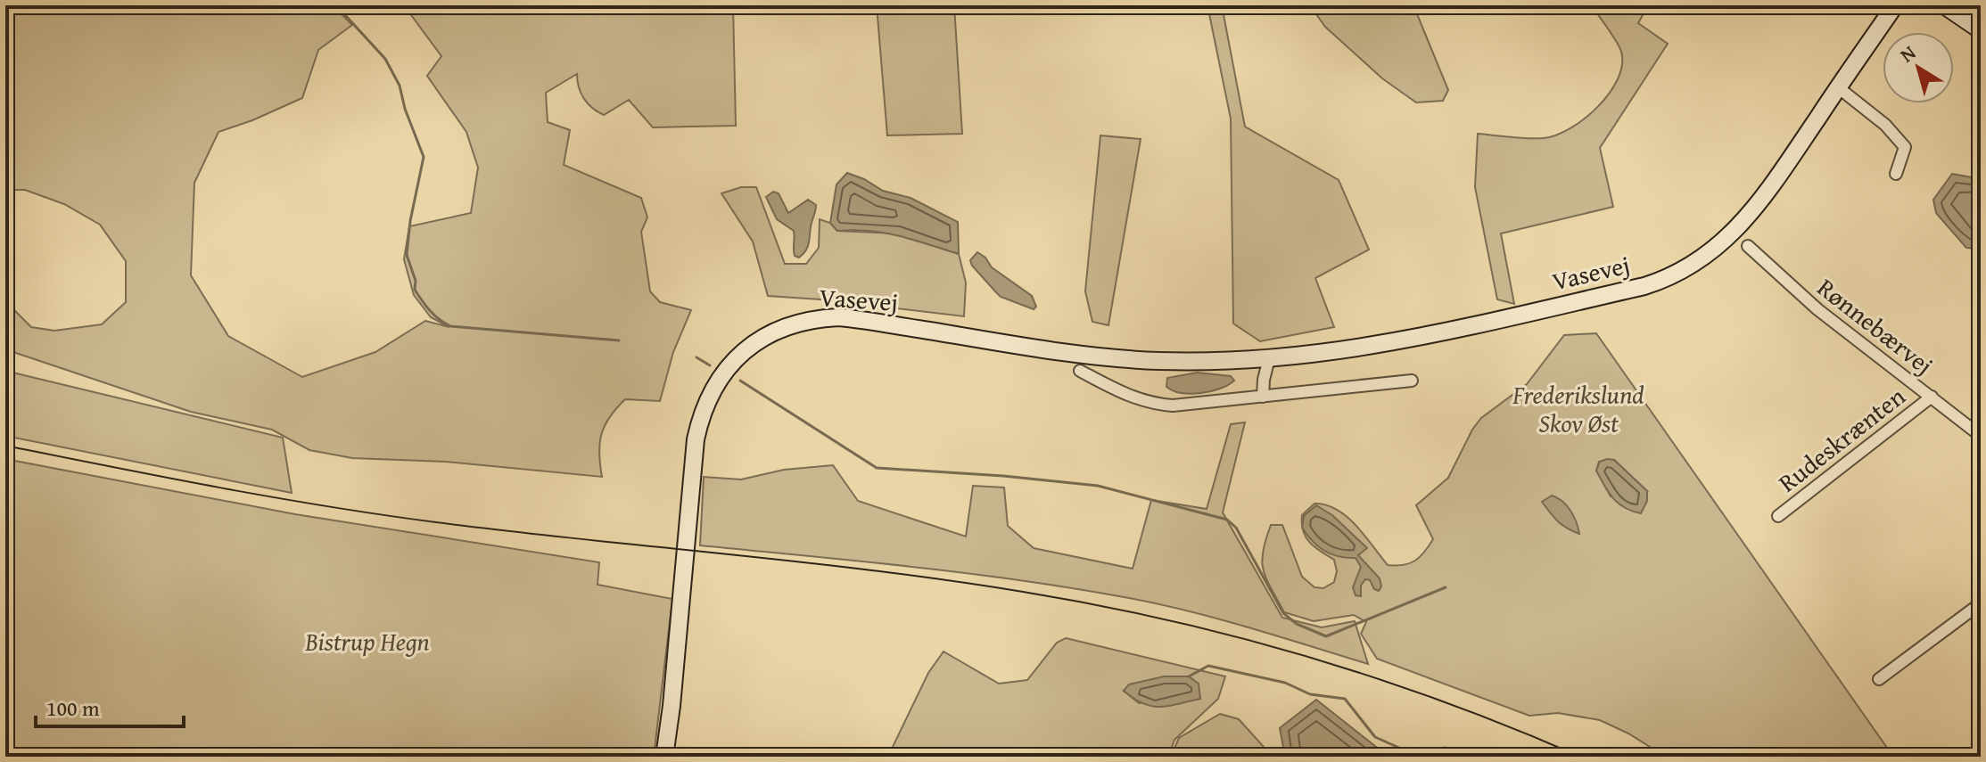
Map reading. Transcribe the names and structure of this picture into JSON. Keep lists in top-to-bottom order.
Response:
{
  "streets": {
    "street": ["Vasevej", "Rønnebærvej", "Rudeskrænten"]
  },
  "crossings": [
    ["Rønnebærvej", "Rudeskrænten"]
  ],
  "parks": ["Frederikslund Skov Øst", "Bistrup Hegn"],
  "scale_bar": "100 m",
  "north": "top left"
}
